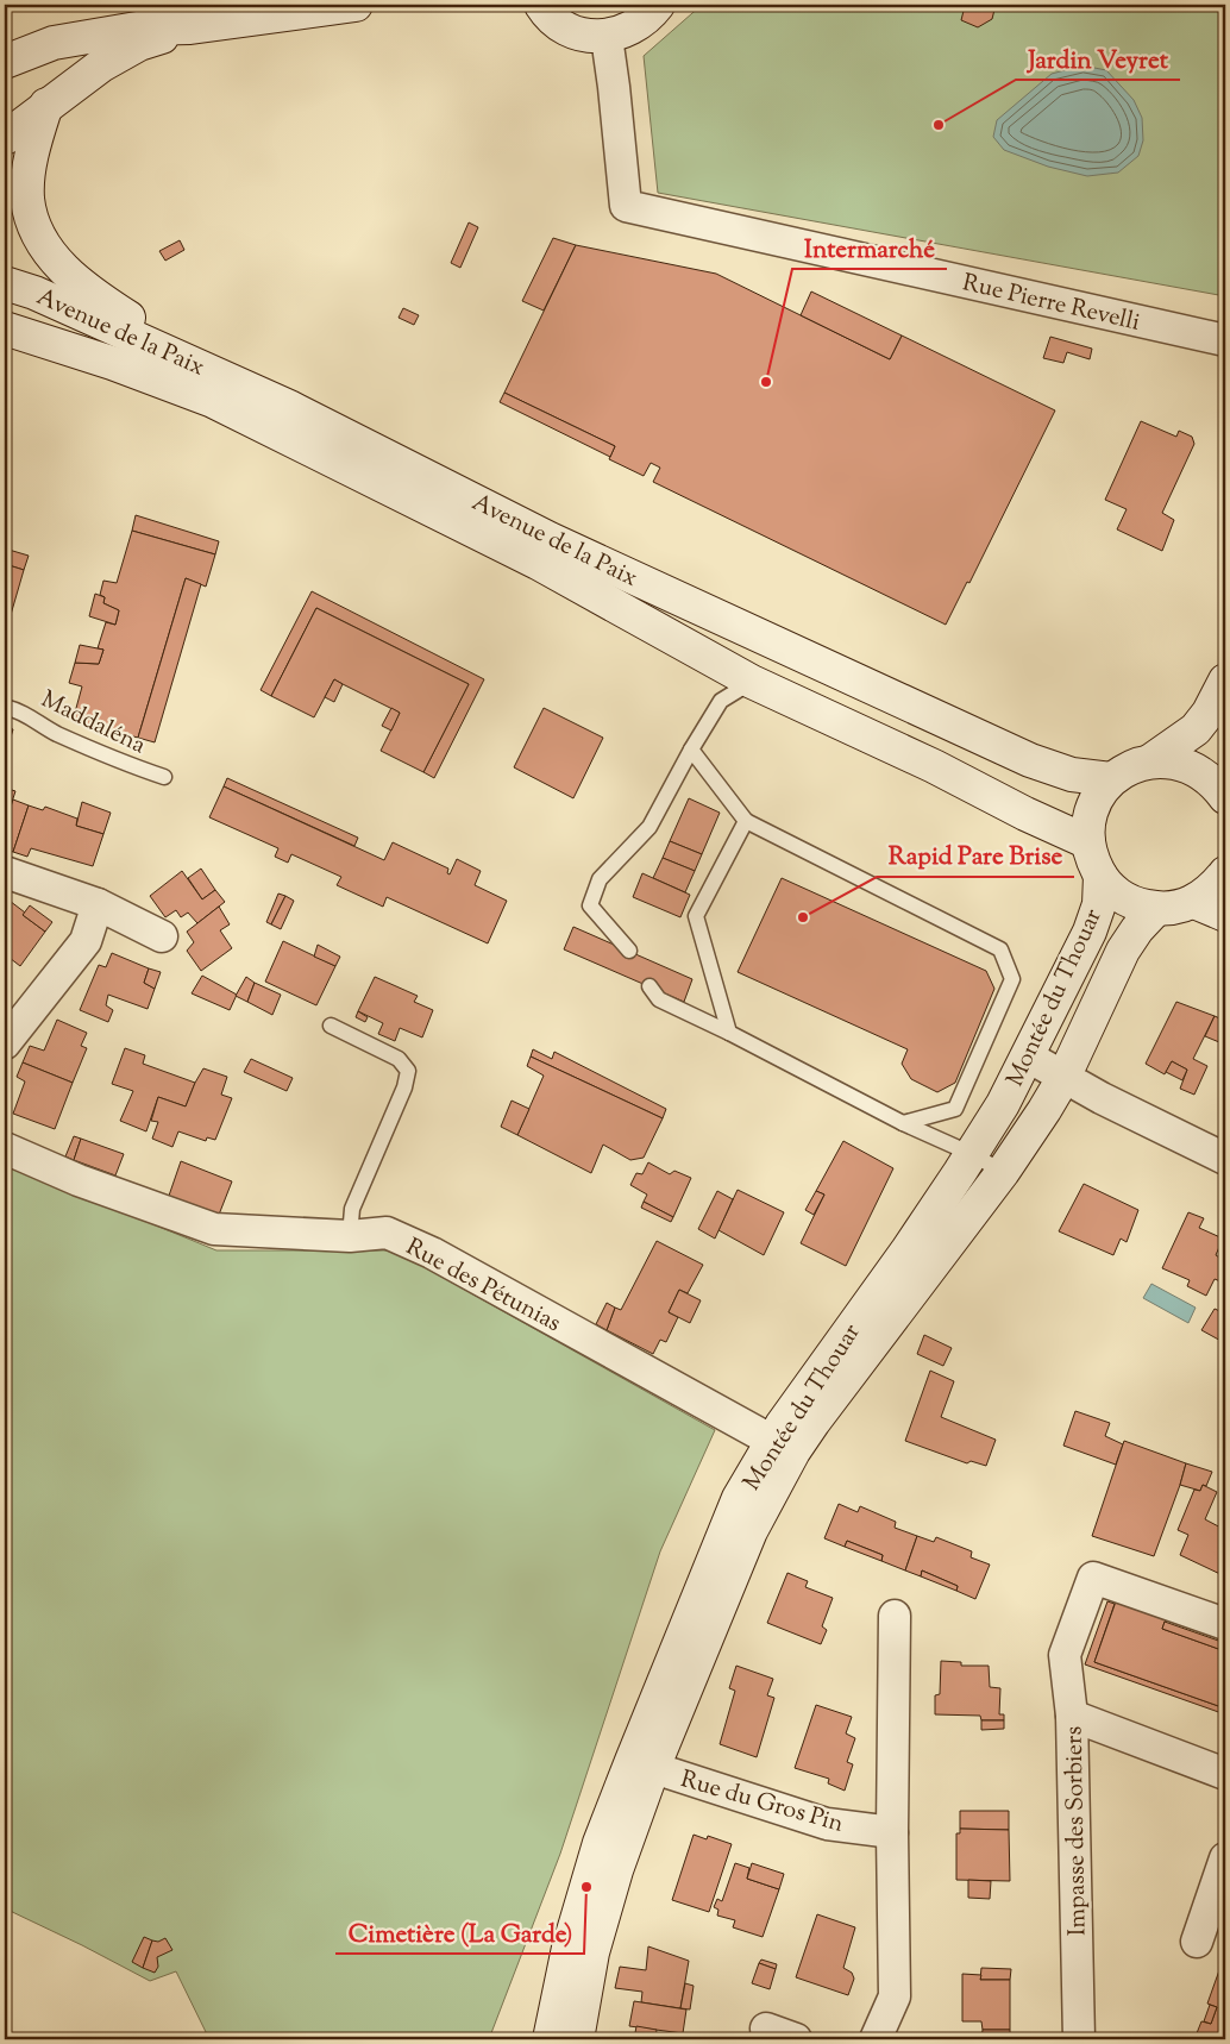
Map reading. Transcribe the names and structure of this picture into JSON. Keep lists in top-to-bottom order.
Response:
{
  "streets": {
    "street": [
      "Rue Pierre Revelli",
      "Avenue de la Paix",
      "Montée du Thouar",
      "Rue des Pétunias",
      "Rue du Gros Pin",
      "Impasse des Sorbiers"
    ],
    "lane": ["Maddaléna"]
  },
  "crossings": [
    ["Montée du Thouar", "Rue des Pétunias"],
    ["Montée du Thouar", "Rue du Gros Pin"]
  ],
  "places": [
    "Jardin Veyret",
    "Intermarché",
    "Rapid Pare Brise",
    "Cimetière (La Garde)"
  ]
}
